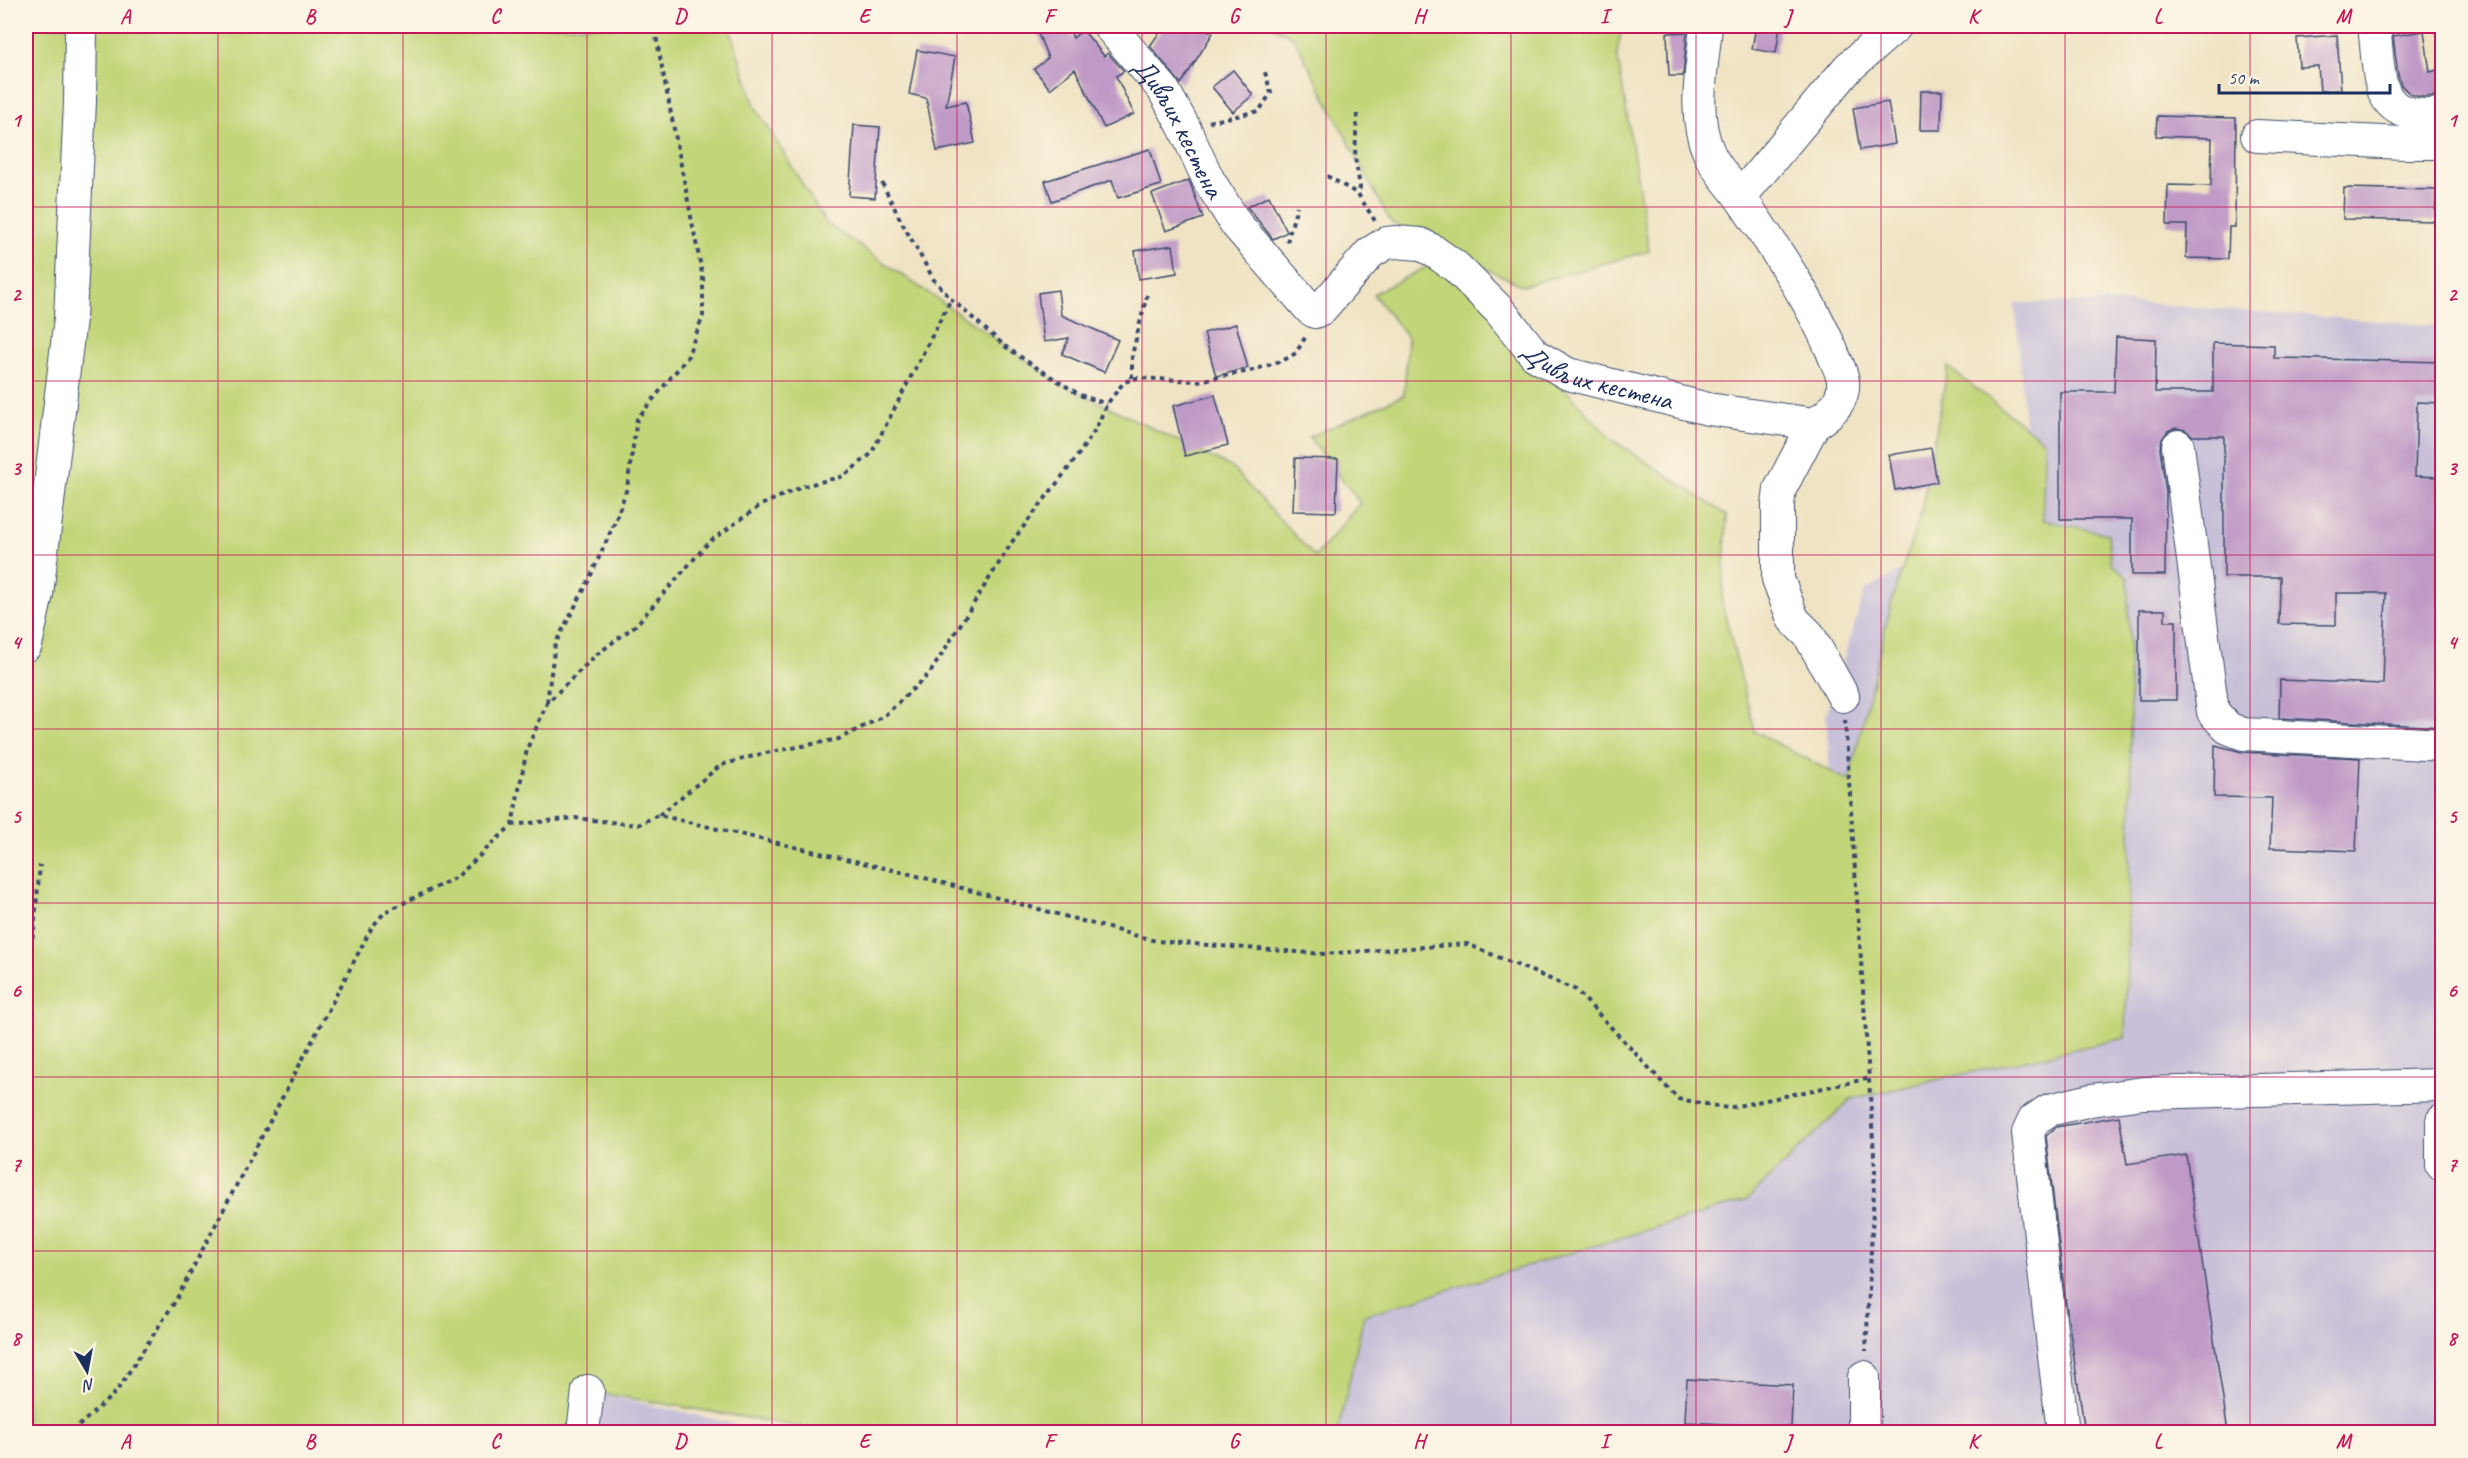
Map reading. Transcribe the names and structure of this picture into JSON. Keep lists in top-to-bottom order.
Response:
{
  "streets": {
    "street": ["Дивљих кестена"]
  },
  "scale_bar": "50 m",
  "north": "bottom",
  "grid": {
    "columns": [
      "A",
      "B",
      "C",
      "D",
      "E",
      "F",
      "G",
      "H",
      "I",
      "J",
      "K",
      "L",
      "M"
    ],
    "rows": [
      "1",
      "2",
      "3",
      "4",
      "5",
      "6",
      "7",
      "8"
    ]
  }
}
